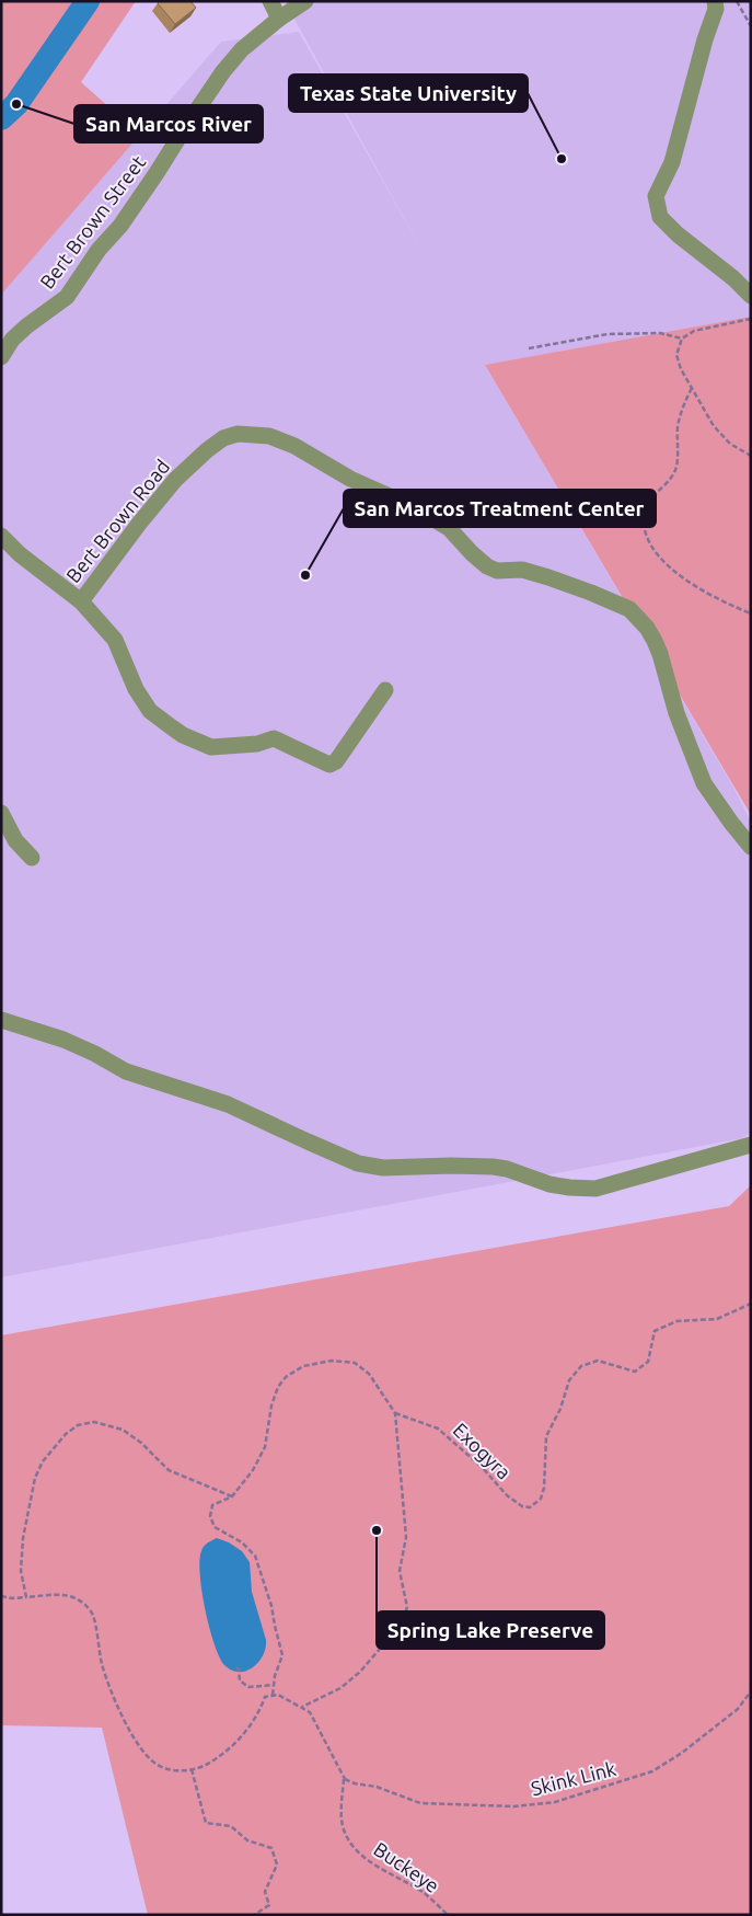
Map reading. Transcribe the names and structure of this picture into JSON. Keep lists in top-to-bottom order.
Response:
{
  "streets": {
    "street": ["Bert Brown Street", "Bert Brown Road"],
    "path": ["Exogyra", "Skink Link", "Buckeye"]
  },
  "crossings": [
    ["Skink Link", "Buckeye"]
  ],
  "places": [
    "San Marcos River",
    "Texas State University",
    "San Marcos Treatment Center",
    "Spring Lake Preserve"
  ]
}
